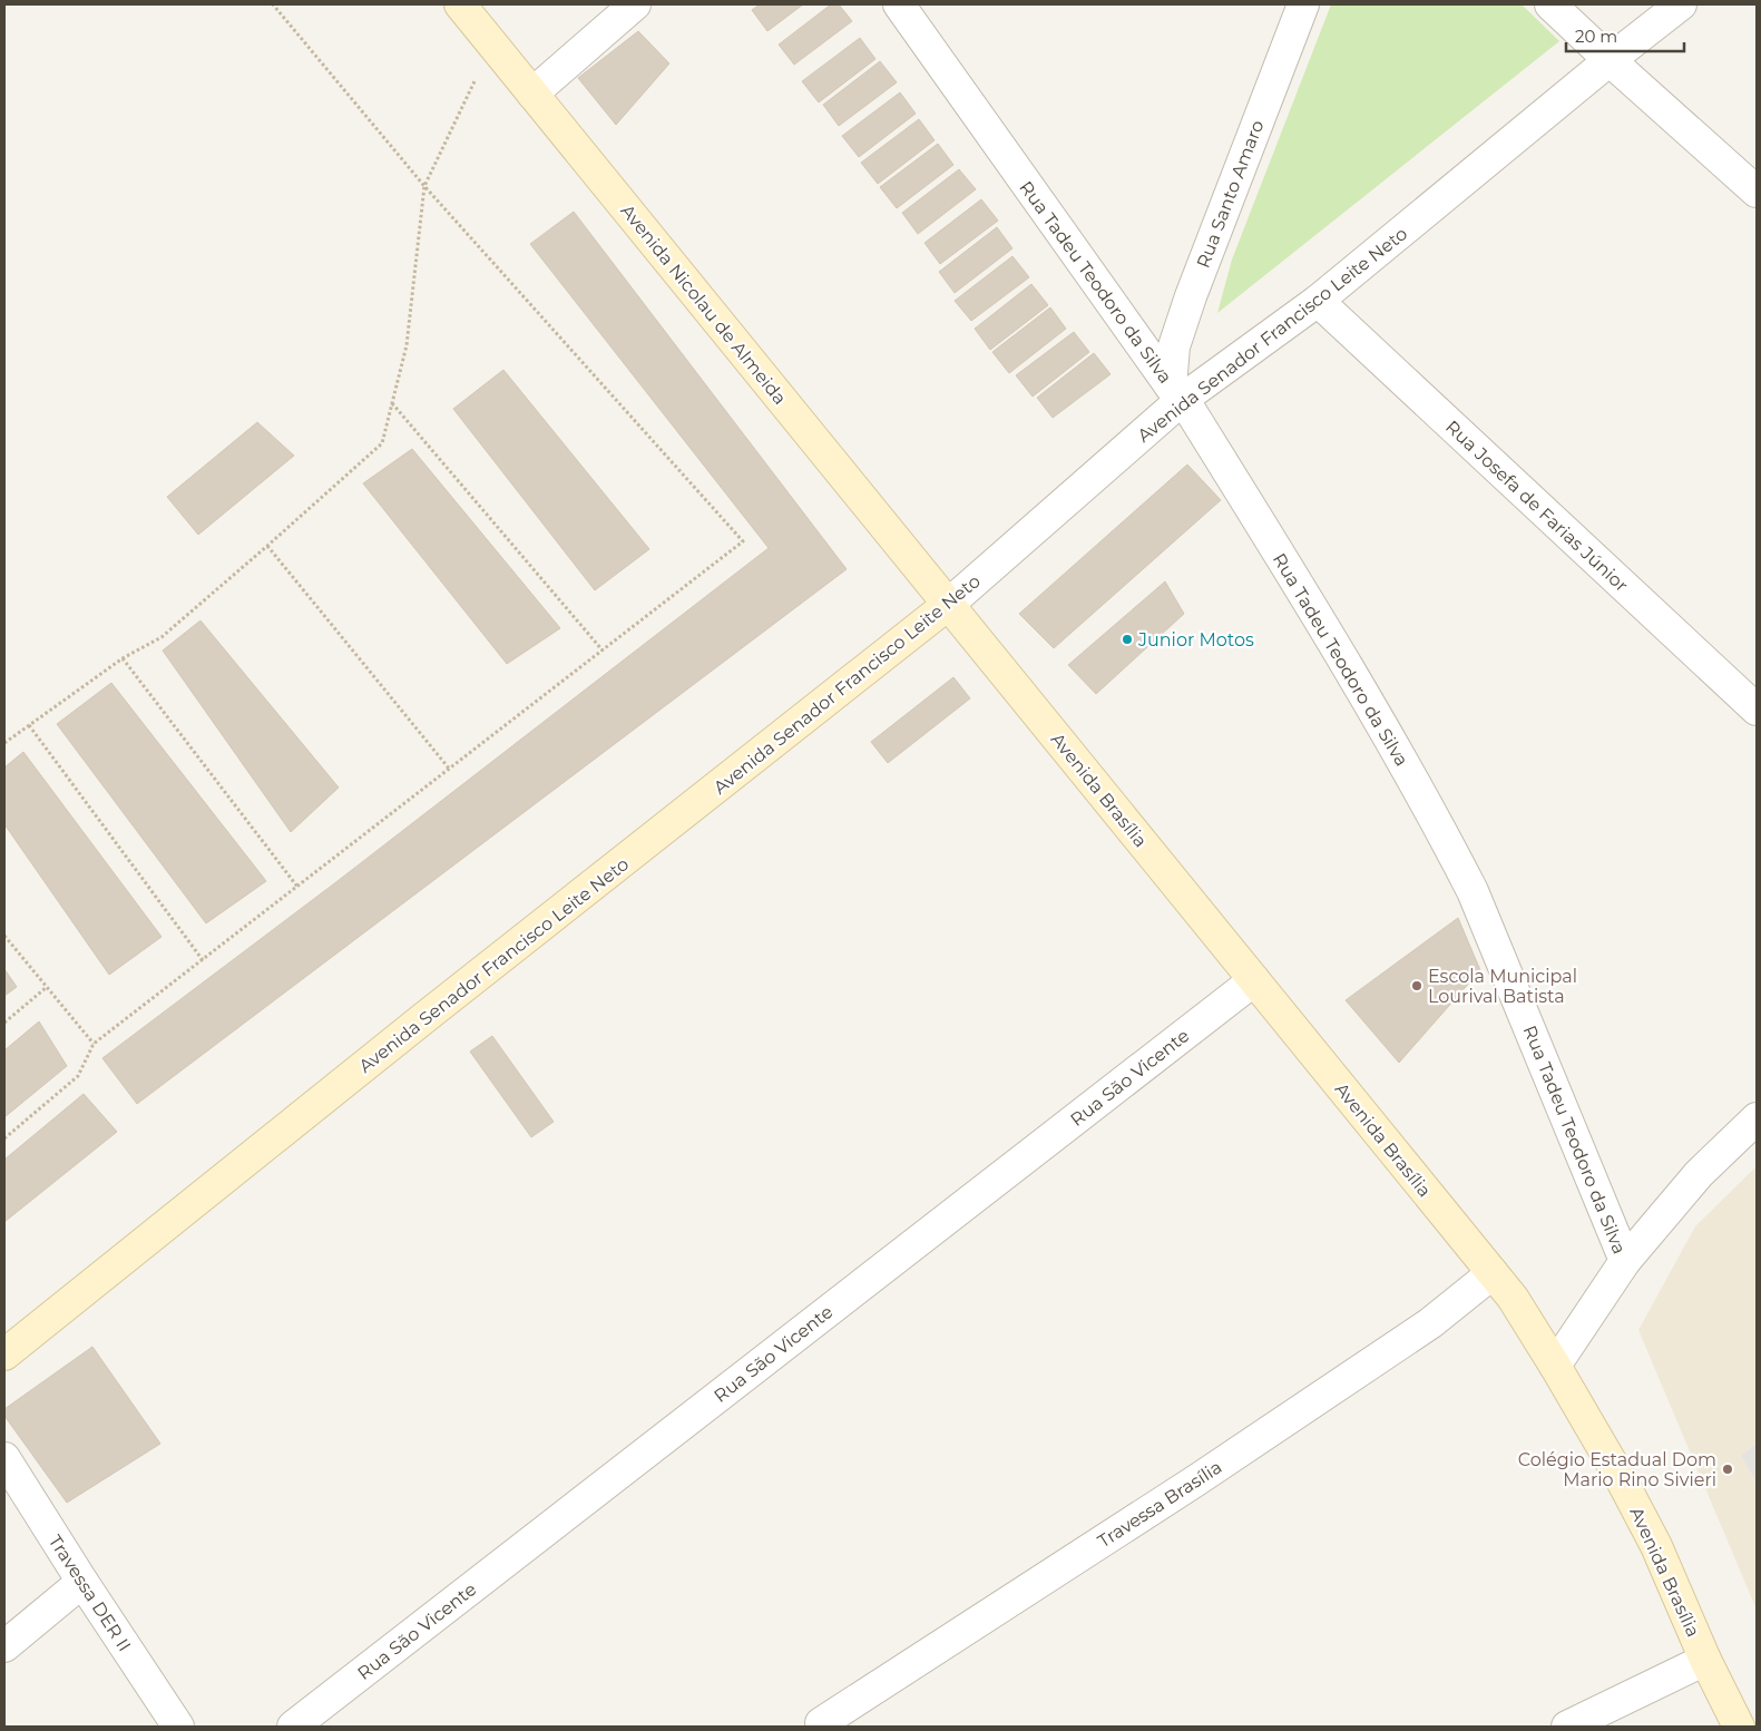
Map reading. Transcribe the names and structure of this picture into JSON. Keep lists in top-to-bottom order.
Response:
{
  "streets": {
    "main road": ["Avenida Nicolau de Almeida", "Avenida Senador Francisco Leite Neto", "Avenida Brasília"],
    "street": [
      "Rua Santo Amaro",
      "Rua Tadeu Teodoro da Silva",
      "Rua Josefa de Farias Júnior",
      "Rua São Vicente",
      "Travessa Brasília",
      "Travessa DER II"
    ]
  },
  "crossings": [
    ["Rua Santo Amaro", "Rua Tadeu Teodoro da Silva"],
    ["Rua Santo Amaro", "Avenida Senador Francisco Leite Neto"],
    ["Rua Tadeu Teodoro da Silva", "Avenida Senador Francisco Leite Neto"],
    ["Rua Tadeu Teodoro da Silva", "Avenida Brasília"],
    ["Avenida Nicolau de Almeida", "Avenida Senador Francisco Leite Neto"],
    ["Avenida Nicolau de Almeida", "Avenida Brasília"],
    ["Avenida Senador Francisco Leite Neto", "Rua Josefa de Farias Júnior"],
    ["Avenida Senador Francisco Leite Neto", "Avenida Brasília"],
    ["Avenida Brasília", "Rua São Vicente"],
    ["Avenida Brasília", "Travessa Brasília"]
  ],
  "places": ["Junior Motos", "Escola Municipal Lourival Batista", "Colégio Estadual Dom Mario Rino Sivieri"],
  "scale_bar": "20 m"
}
